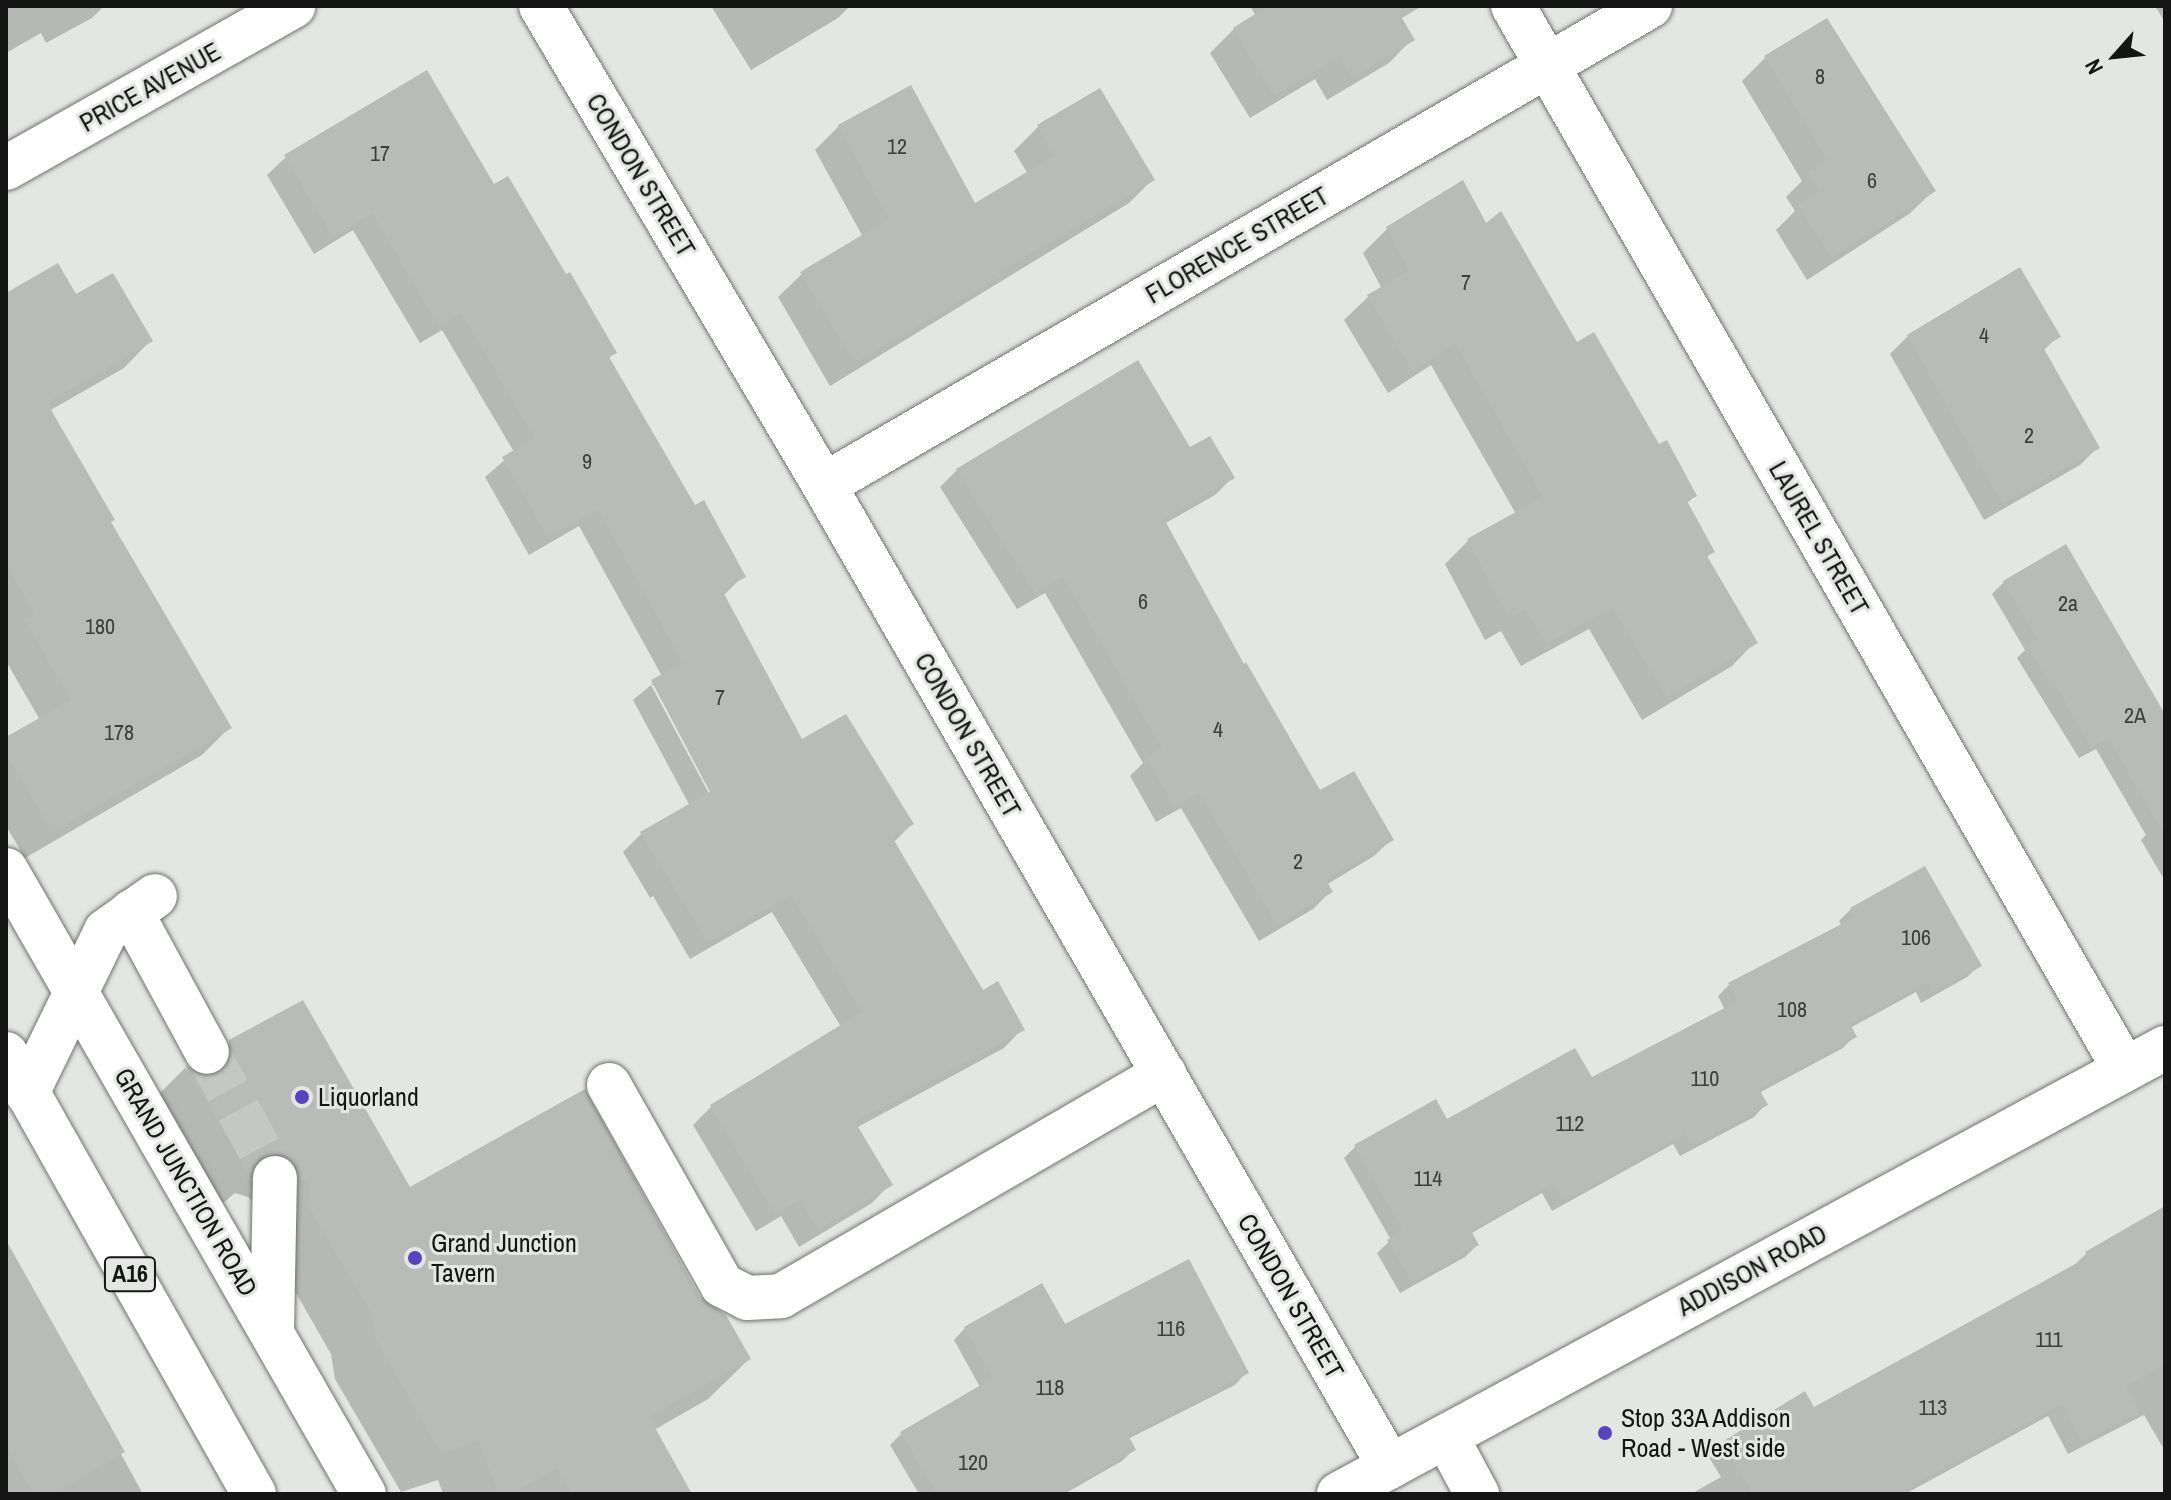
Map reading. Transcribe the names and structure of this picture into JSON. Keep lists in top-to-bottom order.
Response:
{
  "streets": {
    "main road": [
      "PRICE AVENUE",
      "CONDON STREET",
      "FLORENCE STREET",
      "LAUREL STREET",
      "GRAND JUNCTION ROAD",
      "ADDISON ROAD",
      "A16"
    ]
  },
  "crossings": [
    ["CONDON STREET", "FLORENCE STREET"],
    ["CONDON STREET", "ADDISON ROAD"],
    ["FLORENCE STREET", "LAUREL STREET"],
    ["LAUREL STREET", "ADDISON ROAD"]
  ],
  "places": ["Liquorland", "Grand Junction Tavern", "Stop 33A Addison Road - West side"],
  "house_numbers": [
    "8",
    "12",
    "17",
    "6",
    "7",
    "4",
    "2",
    "9",
    "6",
    "2a",
    "180",
    "7",
    "2A",
    "4",
    "178",
    "2",
    "106",
    "108",
    "110",
    "112",
    "114",
    "116",
    "111",
    "118",
    "113",
    "120"
  ],
  "north": "bottom left"
}
